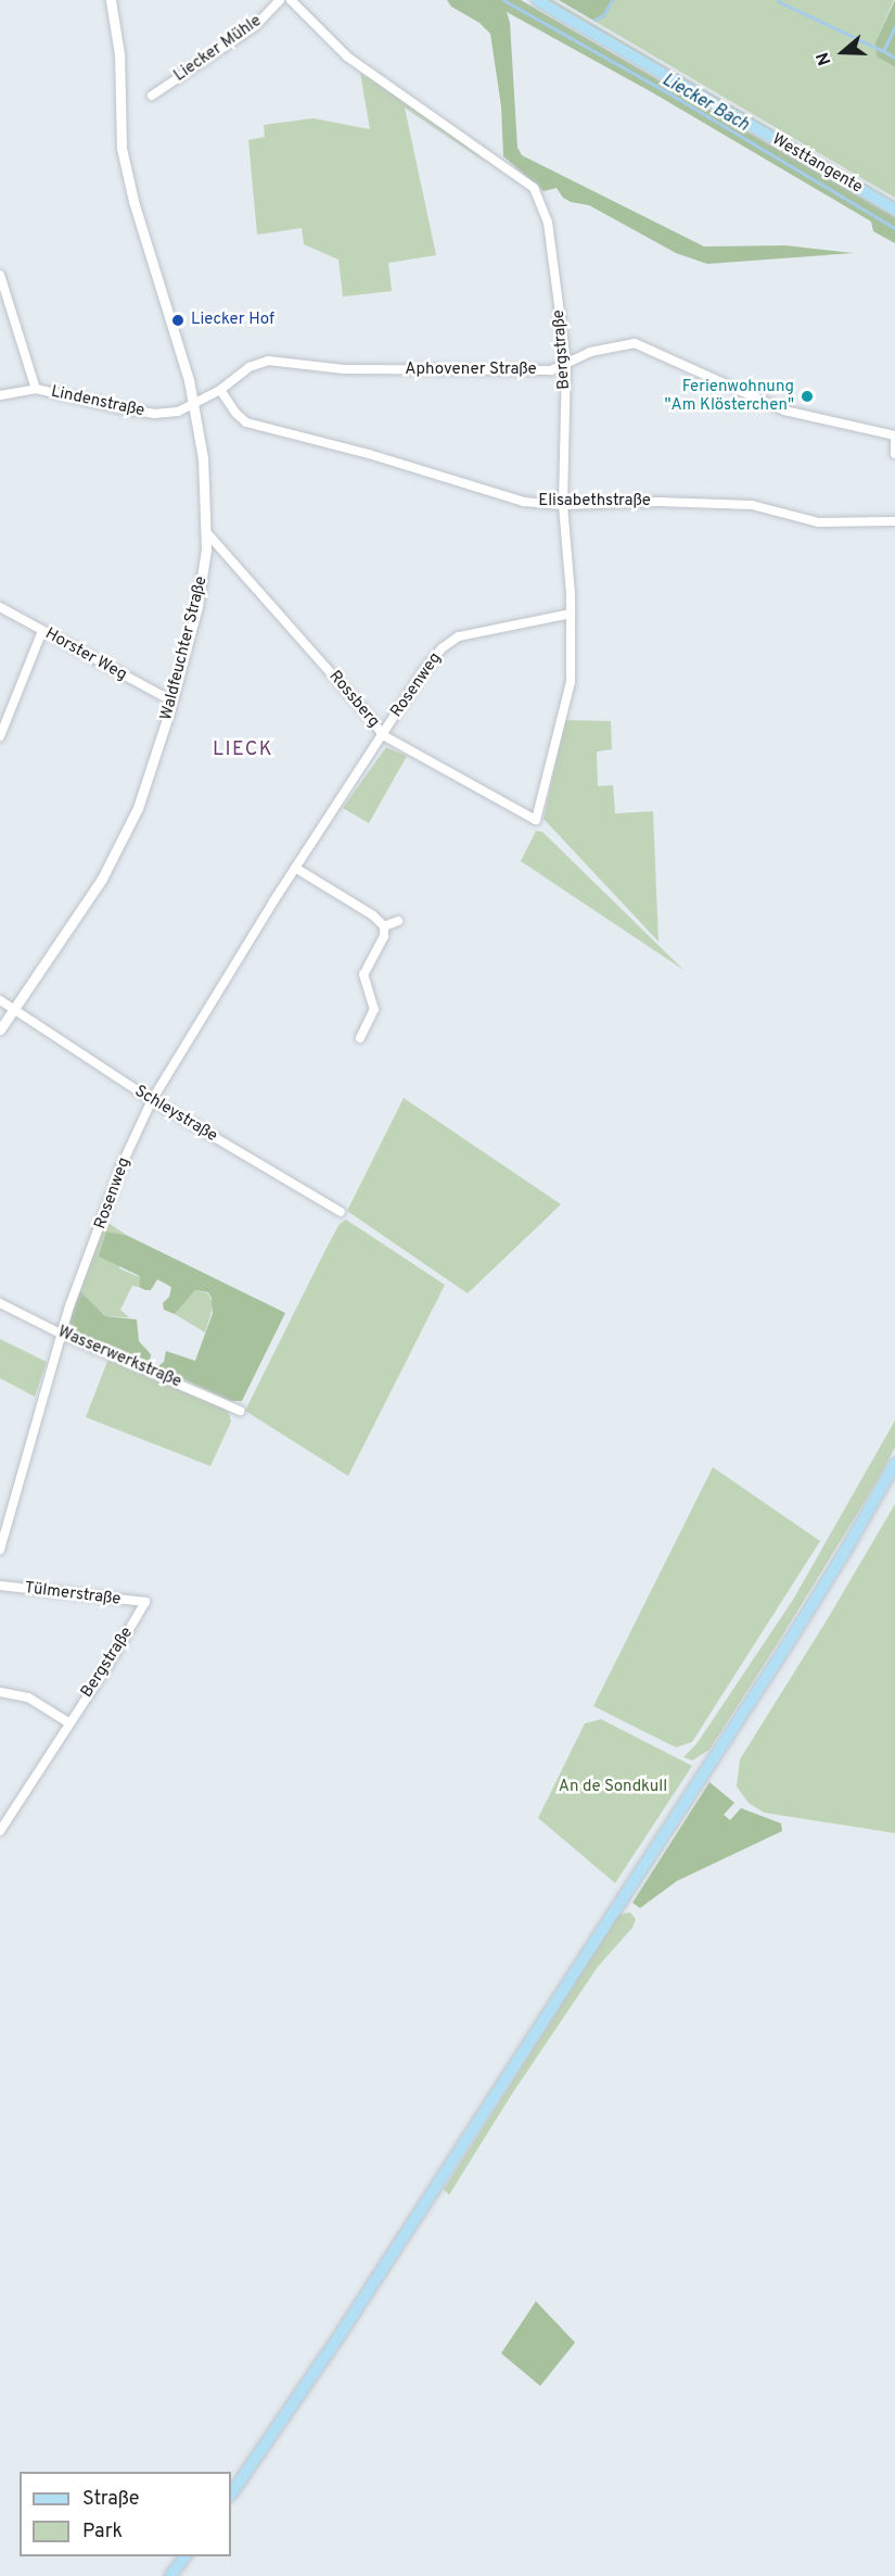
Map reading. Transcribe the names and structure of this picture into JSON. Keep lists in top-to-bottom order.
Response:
{
  "streets": {
    "main road": ["Westtangente"],
    "street": [
      "Liecker Mühle",
      "Bergstraße",
      "Aphovener Straße",
      "Lindenstraße",
      "Elisabethstraße",
      "Waldfeuchter Straße",
      "Horster Weg",
      "Rosenweg",
      "Rossberg",
      "Schleystraße",
      "Wasserwerkstraße",
      "Tülmerstraße"
    ]
  },
  "crossings": [
    ["Bergstraße", "Aphovener Straße"],
    ["Bergstraße", "Elisabethstraße"],
    ["Bergstraße", "Rosenweg"],
    ["Bergstraße", "Rossberg"],
    ["Bergstraße", "Tülmerstraße"],
    ["Aphovener Straße", "Lindenstraße"],
    ["Aphovener Straße", "Elisabethstraße"],
    ["Aphovener Straße", "Waldfeuchter Straße"],
    ["Lindenstraße", "Waldfeuchter Straße"],
    ["Waldfeuchter Straße", "Horster Weg"],
    ["Waldfeuchter Straße", "Rossberg"],
    ["Waldfeuchter Straße", "Schleystraße"],
    ["Rosenweg", "Rossberg"],
    ["Rosenweg", "Schleystraße"],
    ["Rosenweg", "Wasserwerkstraße"]
  ],
  "districts": ["LIECK"],
  "water": ["Liecker Bach"],
  "parks": ["An de Sondkull"],
  "places": ["Liecker Hof", "Ferienwohnung \"Am Klösterchen\""],
  "legend": ["Straße", "Park"],
  "north": "left"
}
